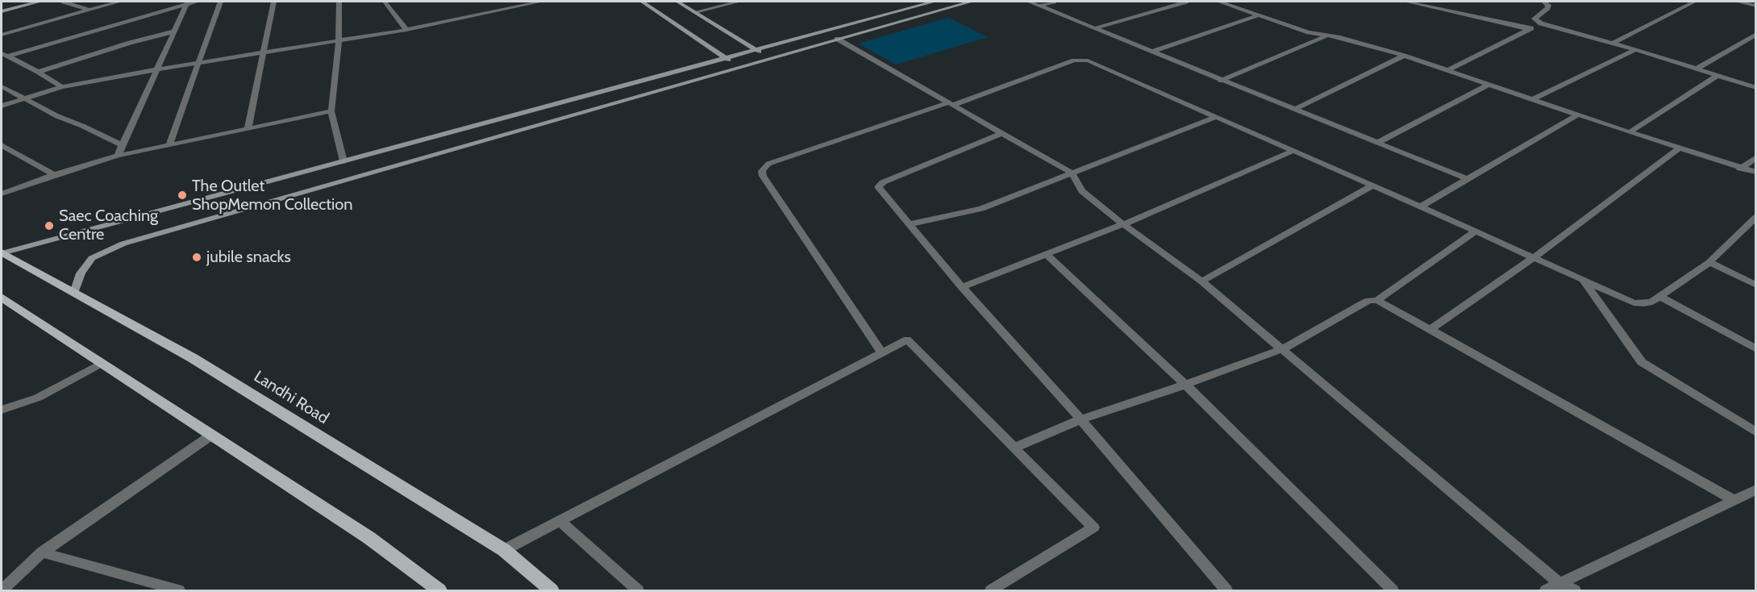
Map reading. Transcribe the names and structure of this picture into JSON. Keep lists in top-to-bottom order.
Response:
{
  "streets": {
    "main road": ["Landhi Road"]
  },
  "places": ["The Outlet ShopMemon Collection", "Saec Coaching Centre", "jubile snacks"]
}
